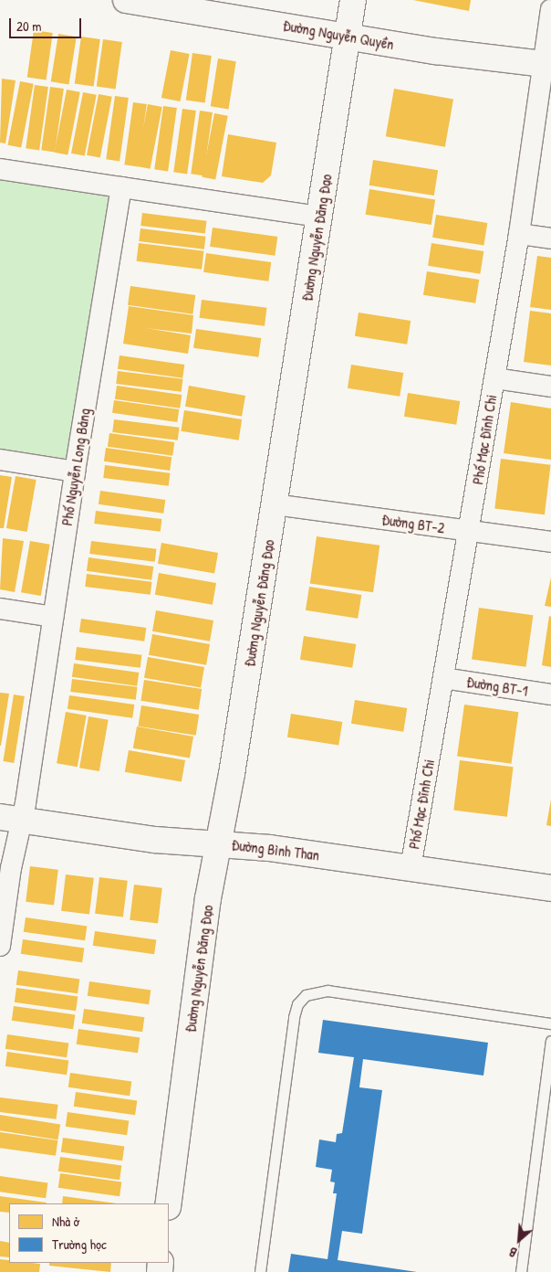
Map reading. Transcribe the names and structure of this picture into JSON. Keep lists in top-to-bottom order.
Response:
{
  "streets": {
    "main road": ["Đường Nguyễn Quyền", "Đường Nguyễn Đăng Đạo", "Đường Bình Than"],
    "street": [
      "Phố Mạc Đĩnh Chi",
      "Phố Nguyễn Long Bảng",
      "Đường BT-2",
      "Đường BT-1"
    ]
  },
  "crossings": [
    ["Đường Nguyễn Quyền", "Đường Nguyễn Đăng Đạo"],
    ["Đường Nguyễn Quyền", "Phố Mạc Đĩnh Chi"],
    ["Đường Nguyễn Đăng Đạo", "Đường BT-2"],
    ["Đường Nguyễn Đăng Đạo", "Đường Bình Than"],
    ["Phố Mạc Đĩnh Chi", "Đường BT-2"],
    ["Phố Mạc Đĩnh Chi", "Đường BT-1"],
    ["Phố Mạc Đĩnh Chi", "Đường Bình Than"],
    ["Phố Nguyễn Long Bảng", "Đường Bình Than"]
  ],
  "legend": ["Nhà ở", "Trường học"],
  "scale_bar": "20 m",
  "north": "bottom left"
}
